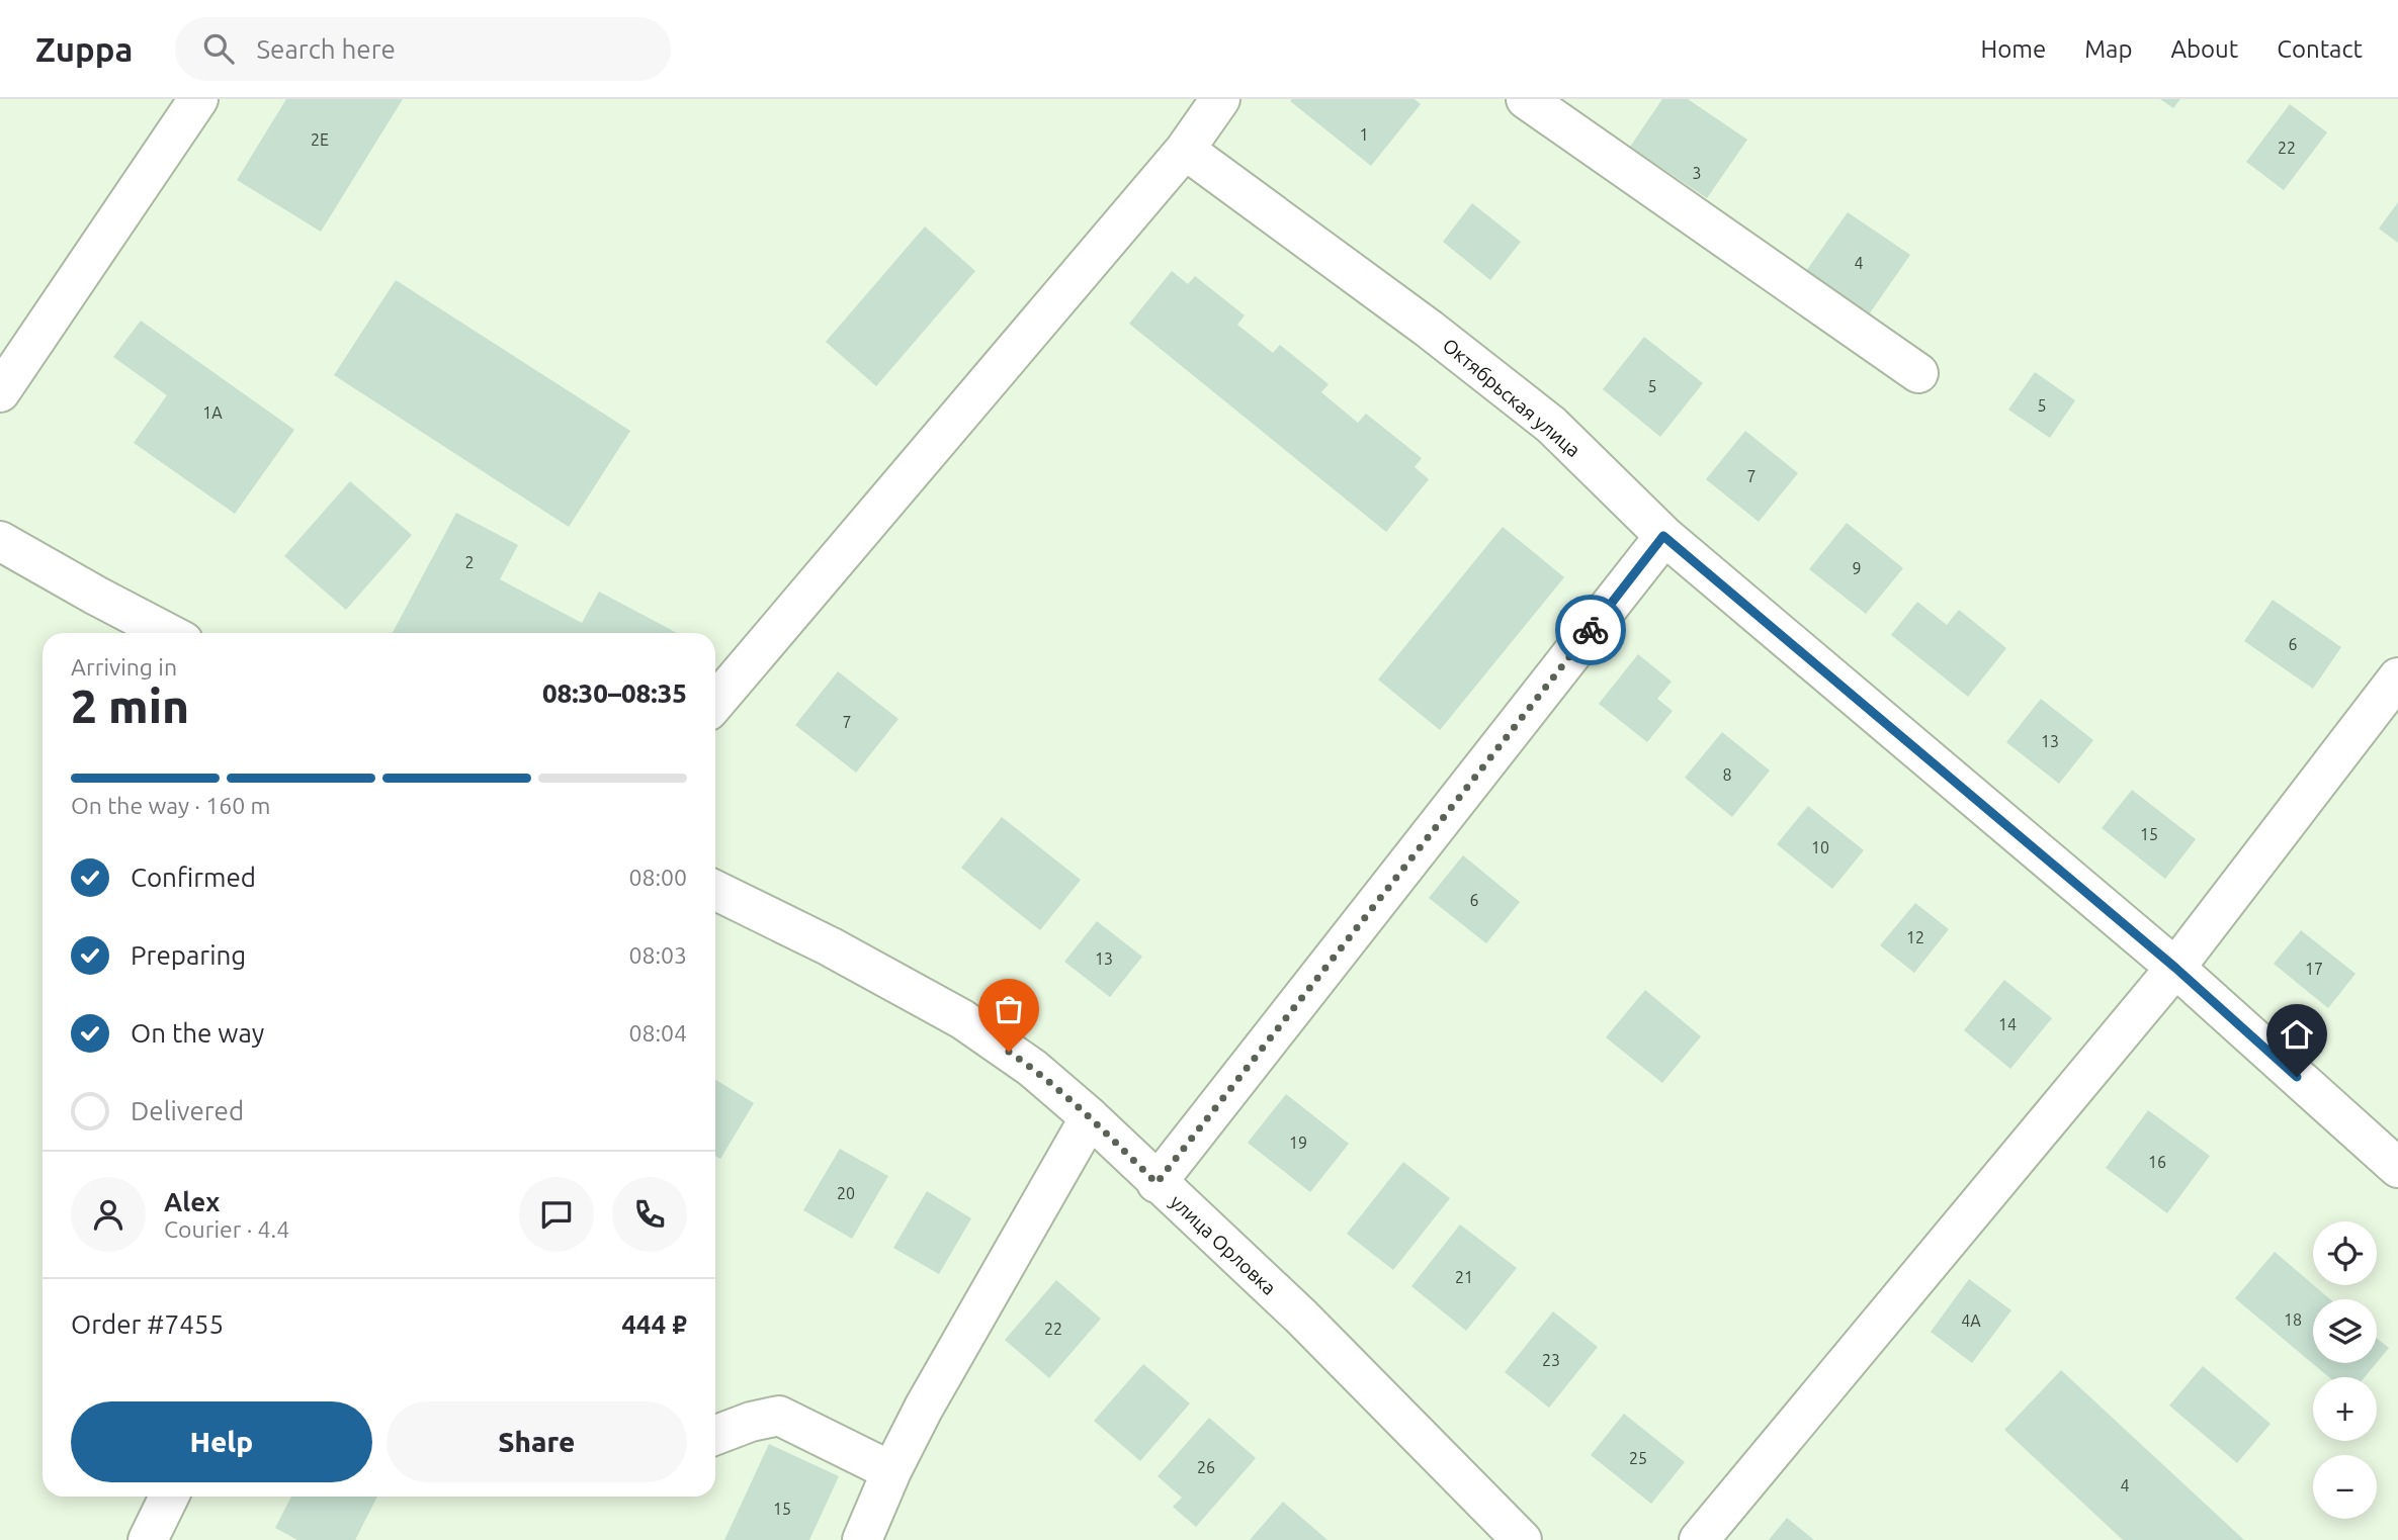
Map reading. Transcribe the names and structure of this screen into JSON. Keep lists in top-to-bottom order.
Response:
{
  "streets": {
    "street": ["Октябрьская улица", "улица Орловка"]
  },
  "house_numbers": [
    "1",
    "2Е",
    "22",
    "3",
    "4",
    "5",
    "5",
    "1А",
    "7",
    "2",
    "9",
    "6",
    "7",
    "13",
    "8",
    "15",
    "10",
    "6",
    "12",
    "13",
    "17",
    "14",
    "19",
    "16",
    "20",
    "21",
    "18",
    "4А",
    "22",
    "23",
    "25",
    "26",
    "4",
    "15"
  ],
  "page": {
    "header": "Zuppa",
    "search": "Search here",
    "nav": [
      "Home",
      "Map",
      "About",
      "Contact"
    ],
    "heading": ["2 min", "Arriving in", "08:30–08:35"],
    "panel": [
      "Alex",
      "Courier · 4.4",
      "Order #7455",
      "444 ₽"
    ],
    "bar": "On the way · 160 m",
    "list": [
      ["Confirmed", "08:00"],
      ["Preparing", "08:03"],
      ["On the way", "08:04"],
      "Delivered"
    ],
    "map_buttons": ["+", "−"],
    "buttons": ["Help", "Share"]
  }
}
